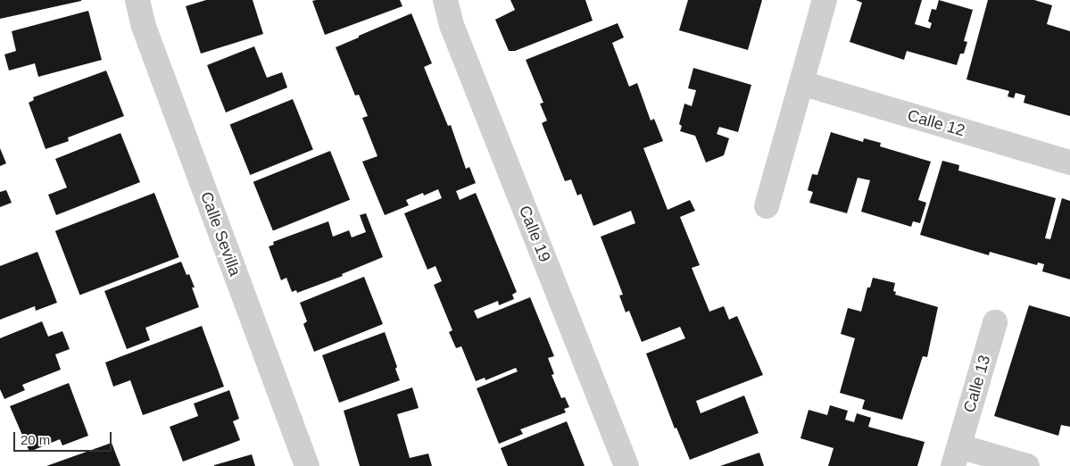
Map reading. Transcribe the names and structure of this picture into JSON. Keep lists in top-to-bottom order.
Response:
{
  "streets": {
    "street": [
      "Calle 12",
      "Calle Sevilla",
      "Calle 19",
      "Calle 13"
    ]
  },
  "scale_bar": "20 m"
}
